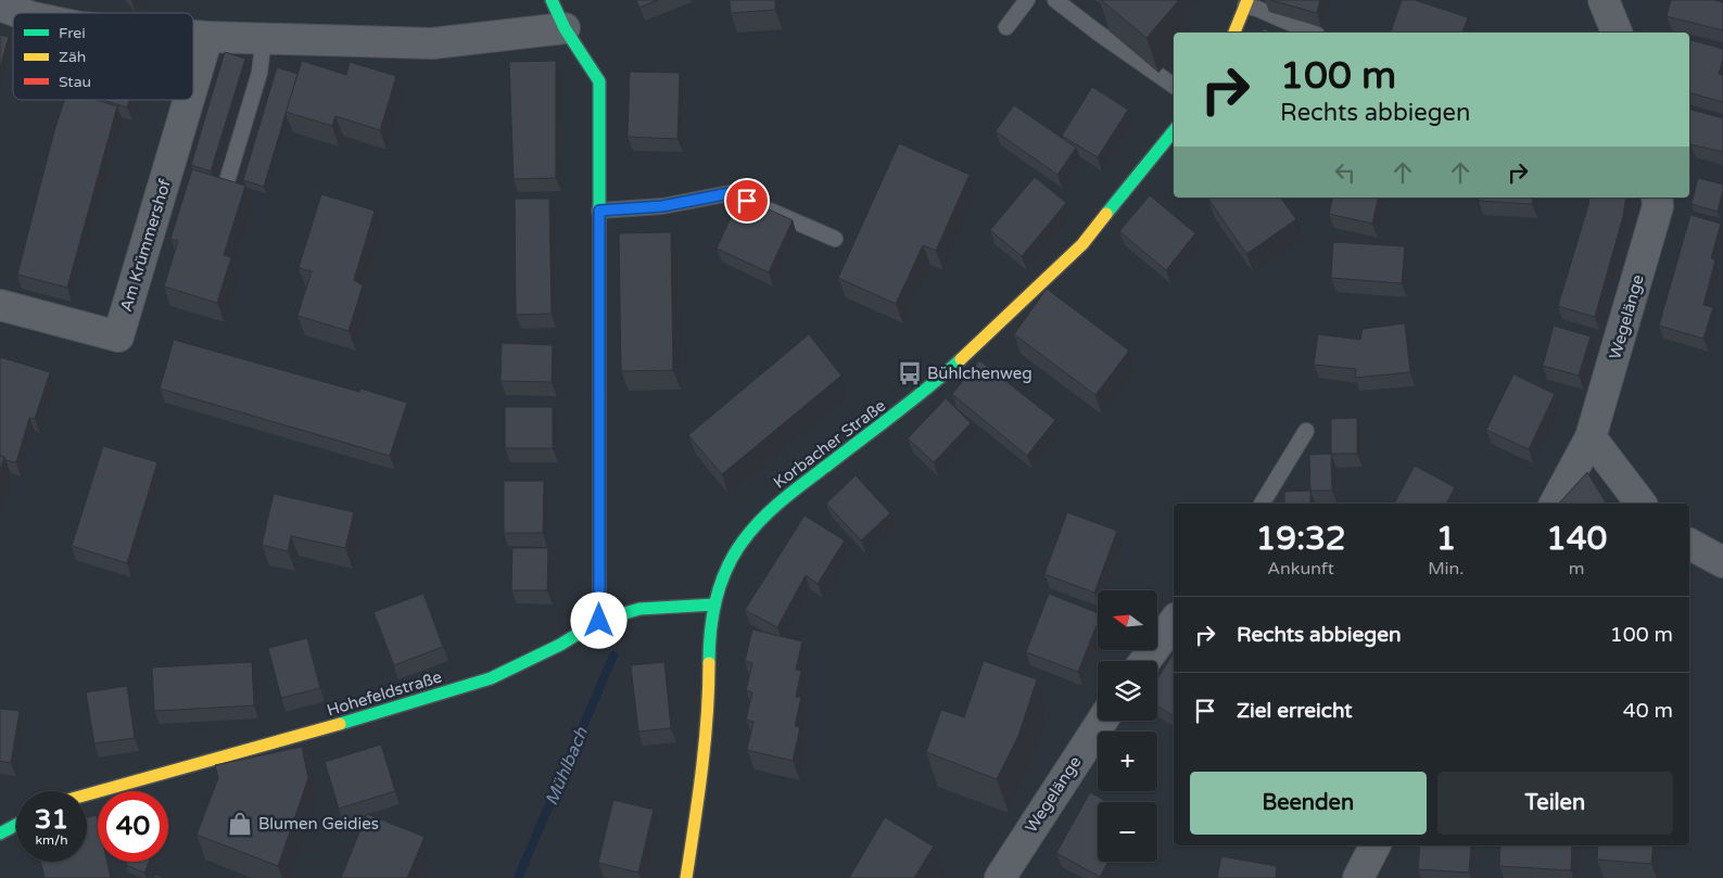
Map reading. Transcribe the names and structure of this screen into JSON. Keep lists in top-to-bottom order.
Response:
{
  "streets": {
    "street": [
      "Am Krümmershof",
      "Wegelänge",
      "Korbacher Straße",
      "Hohefeldstraße"
    ]
  },
  "crossings": [
    ["Korbacher Straße", "Hohefeldstraße"]
  ],
  "water": ["Mühlbach"],
  "places": {
    "bus stop": ["Bühlchenweg"],
    "shop": ["Blumen Geidies"]
  },
  "legend": ["Frei", "Zäh", "Stau"],
  "north": "left",
  "page": {
    "turn": ["100 m", "Rechts abbiegen"],
    "eta": [
      "19:32",
      "Ankunft",
      "1",
      "Min.",
      "140",
      "m"
    ],
    "map_buttons": ["+", "−"],
    "list": [
      {
        "name": "Rechts abbiegen",
        "value": "100 m"
      },
      {
        "name": "Ziel erreicht",
        "value": "40 m"
      }
    ],
    "buttons": ["Beenden", "Teilen"],
    "speed": "31 km/h",
    "limit": "40"
  }
}
